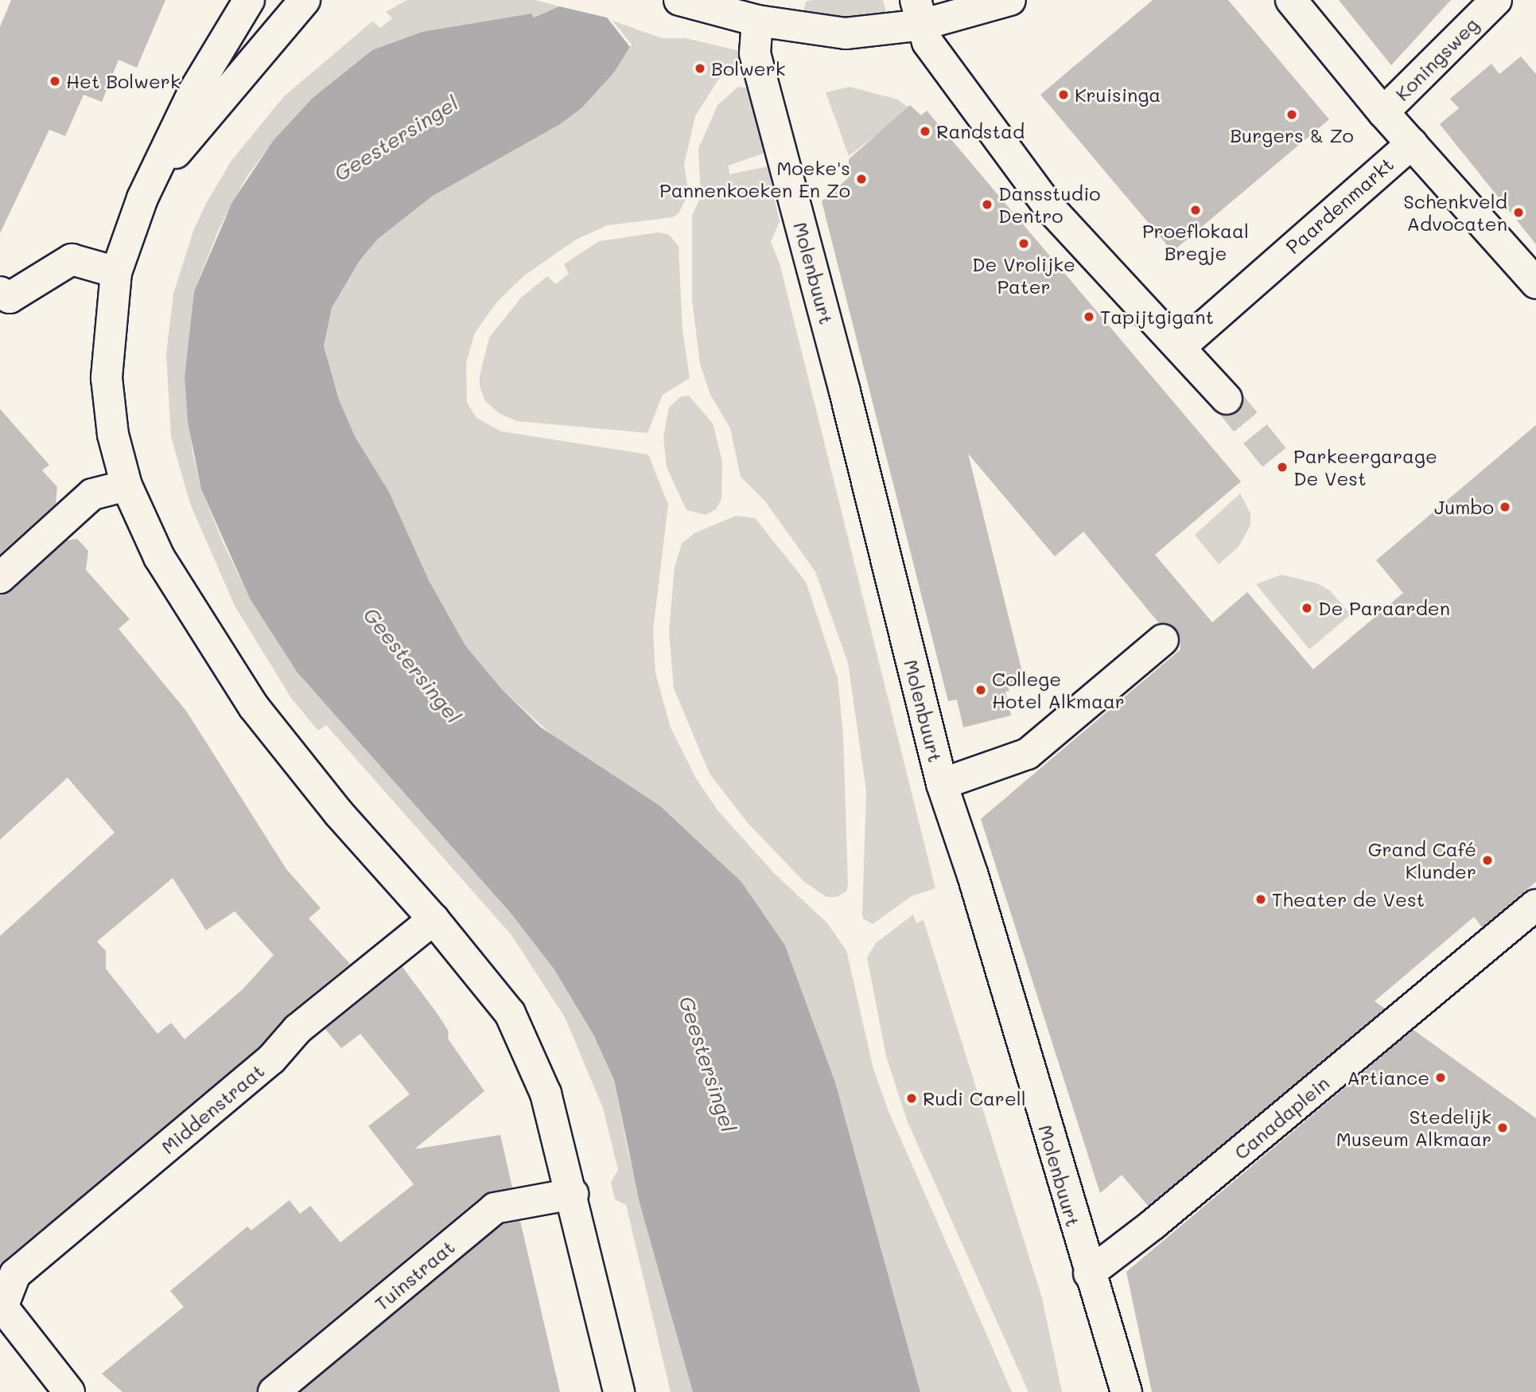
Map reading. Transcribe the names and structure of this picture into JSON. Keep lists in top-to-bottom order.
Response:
{
  "streets": {
    "street": [
      "Koningsweg",
      "Paardenmarkt",
      "Molenbuurt",
      "Middenstraat",
      "Canadaplein",
      "Tuinstraat"
    ]
  },
  "crossings": [
    ["Koningsweg", "Paardenmarkt"],
    ["Molenbuurt", "Canadaplein"]
  ],
  "water": ["Geestersingel"],
  "places": [
    "Bolwerk",
    "Het Bolwerk",
    "Kruisinga",
    "Burgers & Zo",
    "Randstad",
    "Moeke's Pannenkoeken En Zo",
    "Dansstudio Dentro",
    "Proeflokaal Bregje",
    "Schenkveld Advocaten",
    "De Vrolijke Pater",
    "Tapijtgigant",
    "Parkeergarage De Vest",
    "Jumbo",
    "De Paraarden",
    "College Hotel Alkmaar",
    "Grand Café Klunder",
    "Theater de Vest",
    "Artiance",
    "Rudi Carell",
    "Stedelijk Museum Alkmaar"
  ]
}
